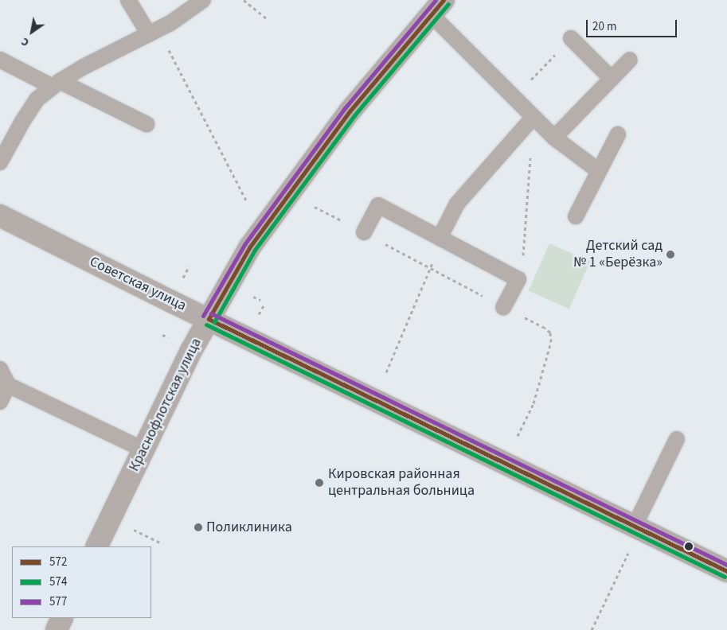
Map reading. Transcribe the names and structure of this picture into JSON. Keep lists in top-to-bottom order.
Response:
{
  "streets": {
    "street": ["Советская улица", "Краснофлотская улица"]
  },
  "crossings": [
    ["Советская улица", "Краснофлотская улица"]
  ],
  "places": ["Детский сад № 1 «Берёзка»", "Кировская районная центральная больница", "Поликлиника"],
  "lines": ["transit line 572", "transit line 577", "transit line 574"],
  "legend": ["572", "574", "577"],
  "scale_bar": "20 m",
  "north": "bottom left"
}
